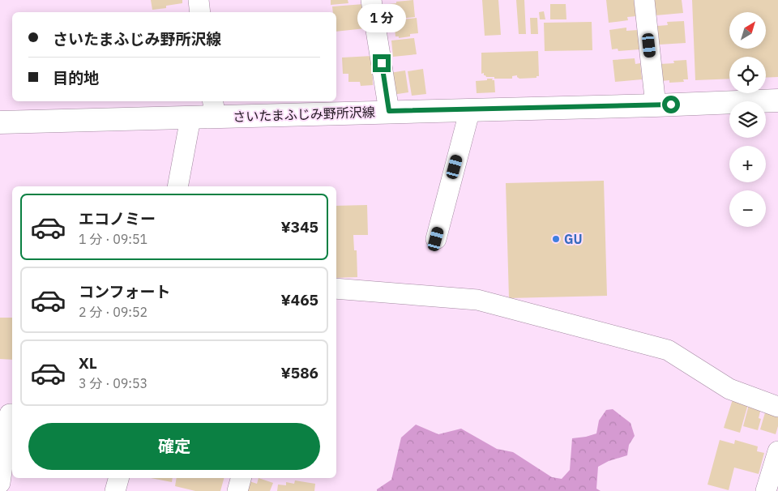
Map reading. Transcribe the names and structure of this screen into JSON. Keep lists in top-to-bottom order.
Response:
{
  "streets": {
    "main road": ["さいたまふじみ野所沢線"]
  },
  "places": ["GU"],
  "north": "top right",
  "page": {
    "bubble": "1 分",
    "map_buttons": ["+", "−"],
    "banner": ["さいたまふじみ野所沢線", "目的地"],
    "list": [
      {
        "name": "エコノミー",
        "note": "1 分 · 09:51",
        "value": "¥345"
      },
      {
        "name": "コンフォート",
        "note": "2 分 · 09:52",
        "value": "¥465"
      },
      {
        "name": "XL",
        "note": "3 分 · 09:53",
        "value": "¥586"
      }
    ],
    "buttons": "確定"
  }
}
